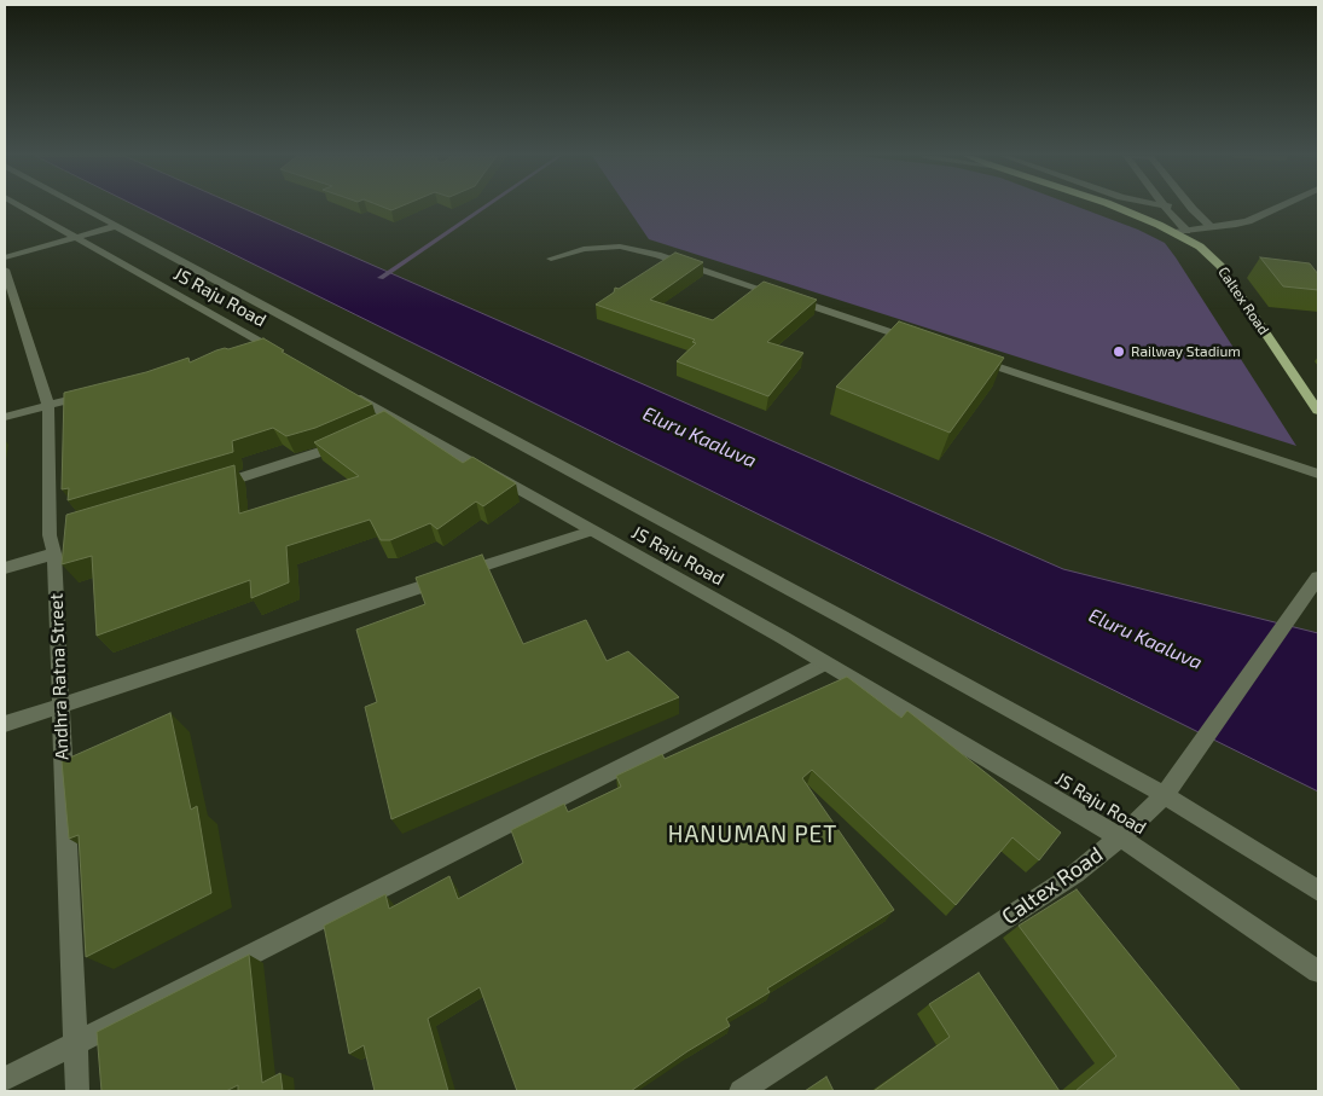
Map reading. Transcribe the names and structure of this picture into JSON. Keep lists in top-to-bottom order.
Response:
{
  "streets": {
    "main road": ["Caltex Road"],
    "street": ["JS Raju Road", "Andhra Ratna Street"]
  },
  "crossings": [
    ["JS Raju Road", "Caltex Road"]
  ],
  "districts": ["HANUMAN PET"],
  "water": ["Eluru Kaaluva"],
  "places": ["Railway Stadium"]
}
